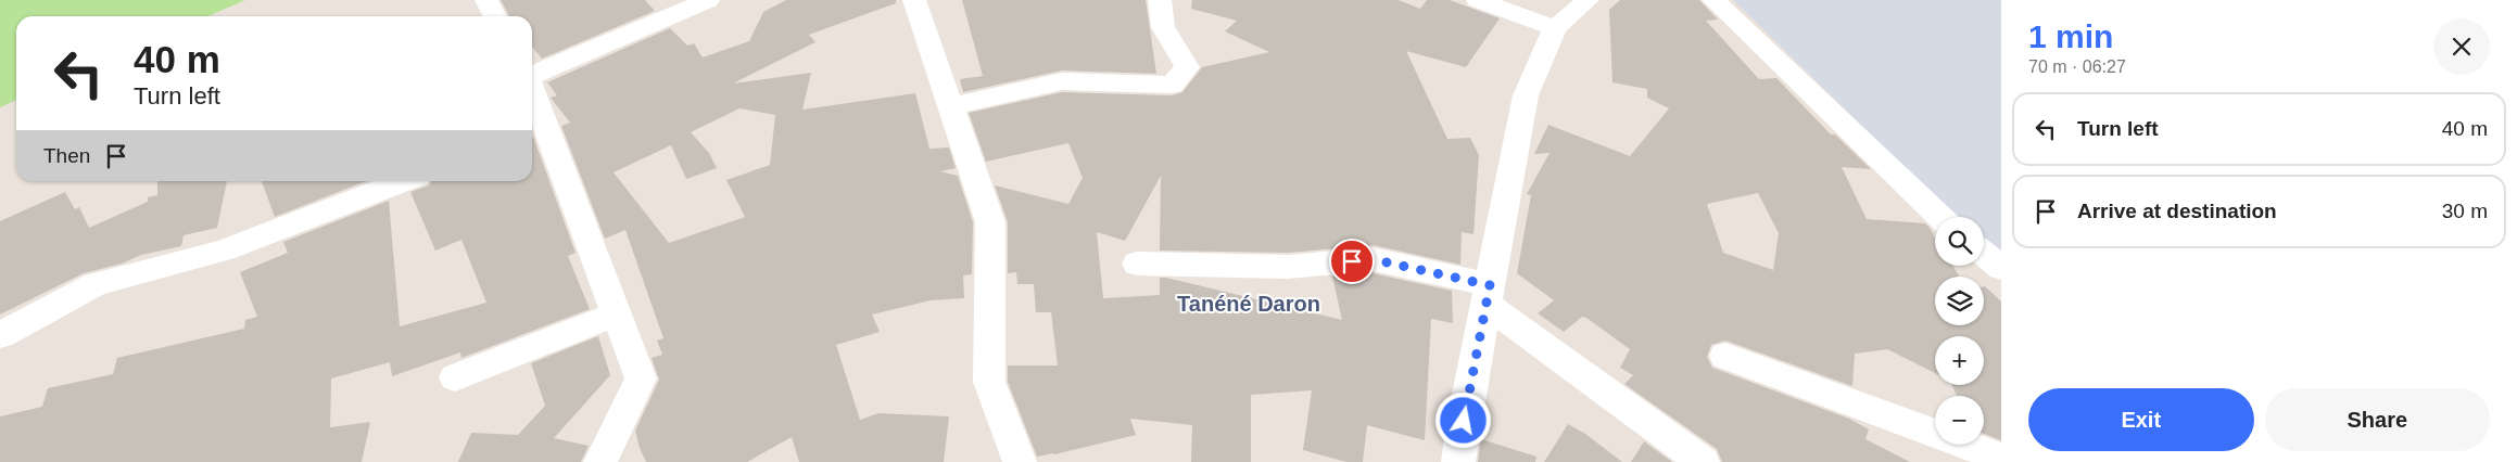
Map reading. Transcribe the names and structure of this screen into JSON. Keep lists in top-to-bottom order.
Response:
{
  "districts": ["Tanéné Daron"],
  "page": {
    "heading": ["1 min", "70 m · 06:27"],
    "turn": ["40 m", "Turn left"],
    "list": [
      {
        "name": "Turn left",
        "value": "40 m"
      },
      {
        "name": "Arrive at destination",
        "value": "30 m"
      }
    ],
    "then": "Then",
    "map_buttons": ["+", "−"],
    "buttons": ["Exit", "Share"]
  }
}
